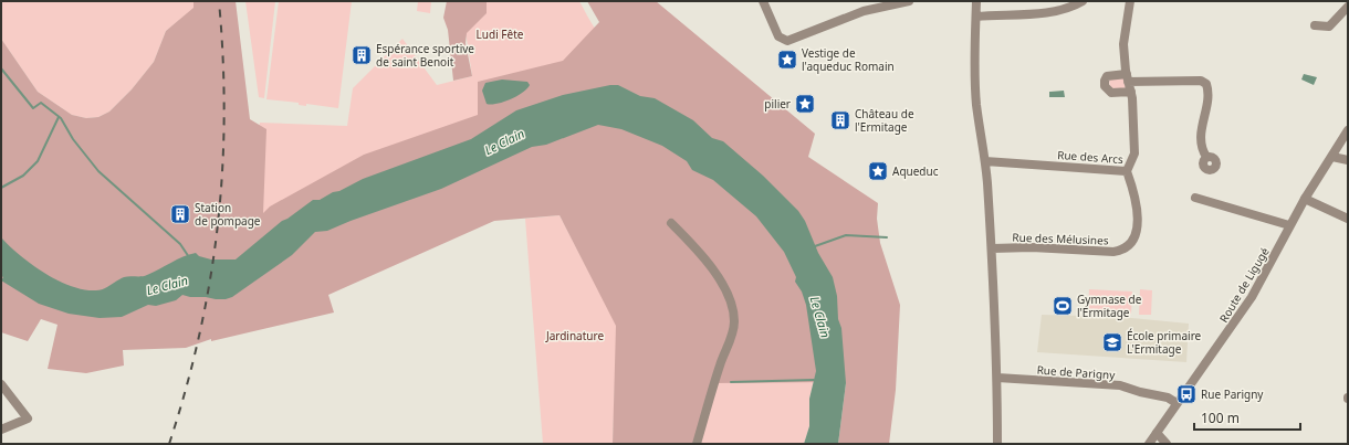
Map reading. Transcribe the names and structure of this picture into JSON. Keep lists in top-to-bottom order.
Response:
{
  "streets": {
    "street": [
      "Rue des Arcs",
      "Rue des Mélusines",
      "Route de Ligugé",
      "Rue de Parigny"
    ]
  },
  "crossings": [
    ["Rue des Arcs", "Rue des Mélusines"],
    ["Route de Ligugé", "Rue de Parigny"]
  ],
  "water": ["Le Clain"],
  "parks": ["Ludi Fête", "Jardinature"],
  "places": {
    "building": ["Espérance sportive de saint Benoit", "Château de l'Ermitage", "Station de pompage"],
    "place": ["Vestige de l'aqueduc Romain", "pilier", "Aqueduc"],
    "sports": ["Gymnase de l'Ermitage"],
    "school or university": ["École primaire L'Ermitage"],
    "bus stop": ["Rue Parigny"]
  },
  "scale_bar": "100 m"
}
